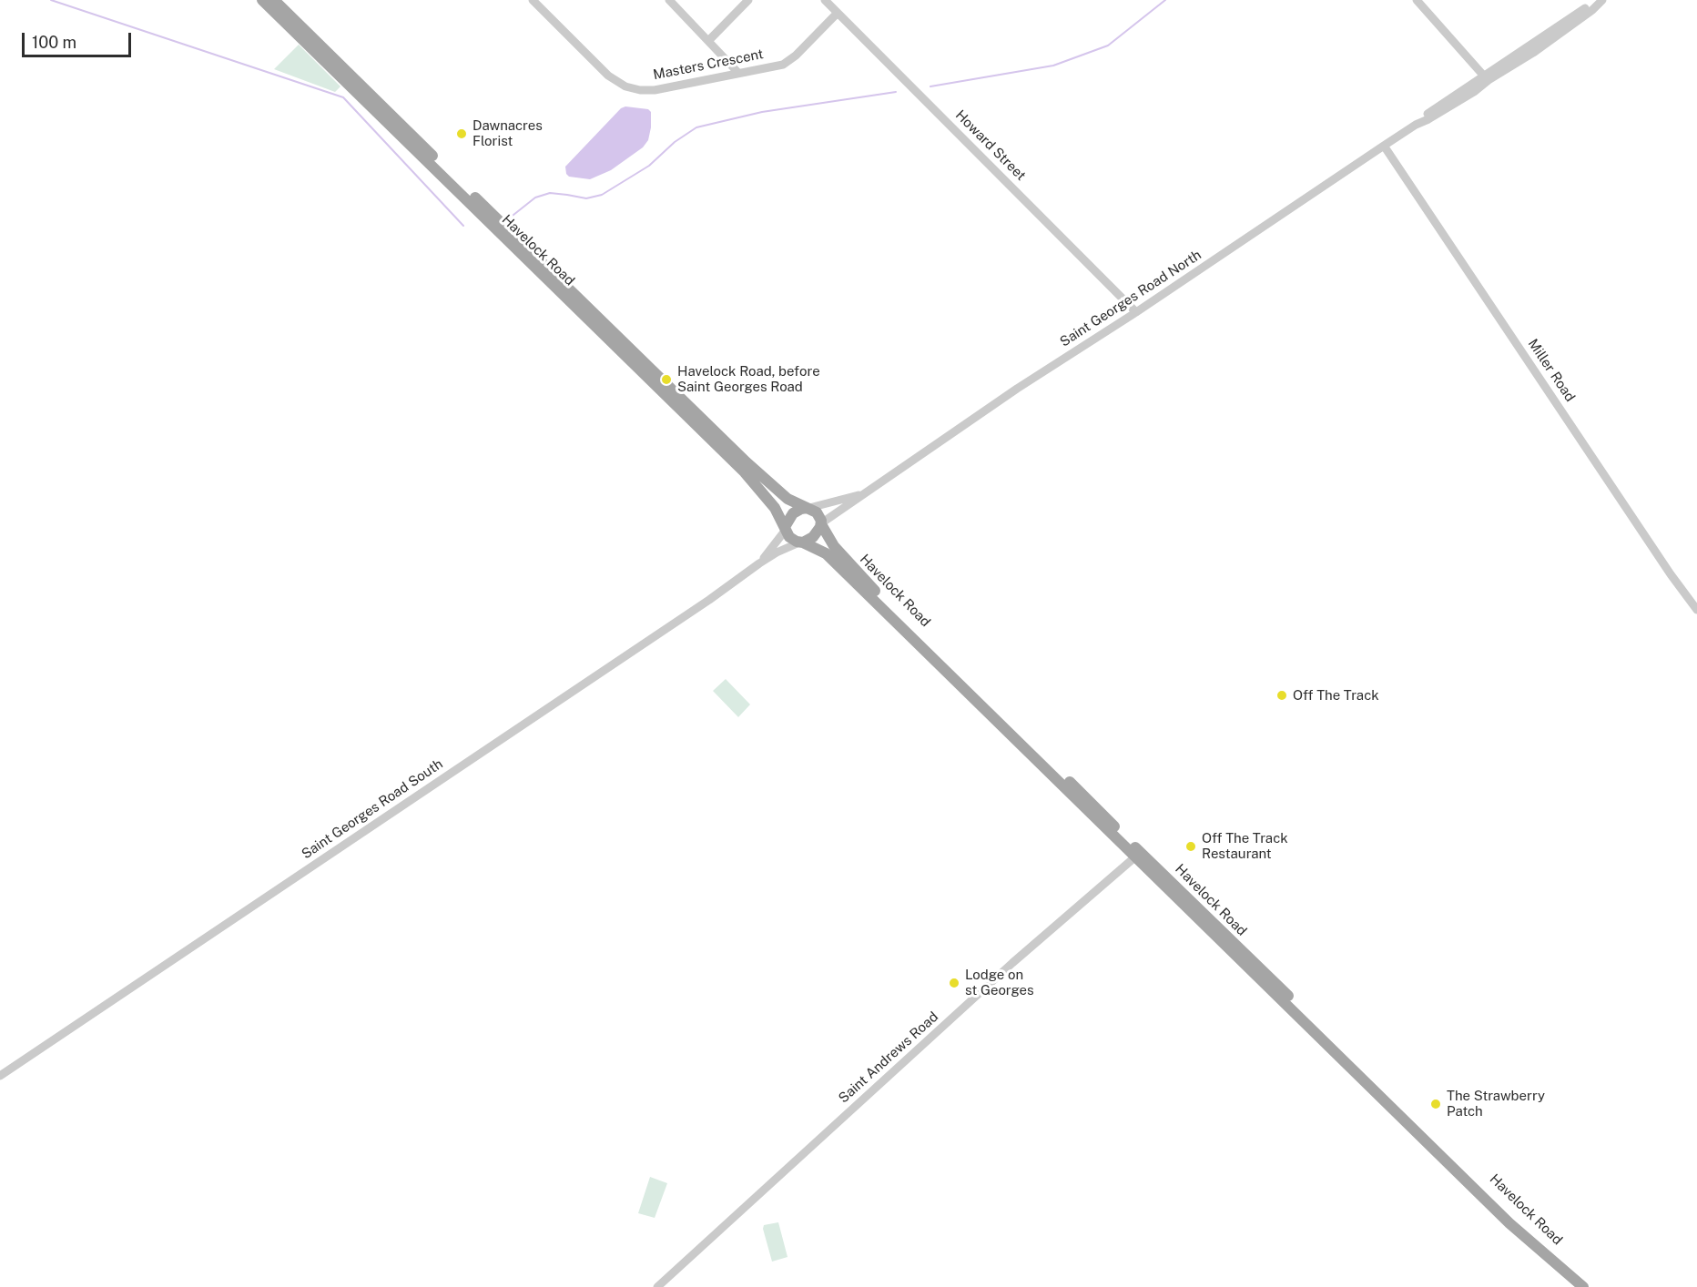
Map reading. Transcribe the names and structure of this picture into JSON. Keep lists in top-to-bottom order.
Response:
{
  "streets": {
    "main road": ["Havelock Road"],
    "street": [
      "Masters Crescent",
      "Howard Street",
      "Saint Georges Road North",
      "Miller Road",
      "Saint Georges Road South",
      "Saint Andrews Road"
    ]
  },
  "crossings": [
    ["Masters Crescent", "Howard Street"],
    ["Howard Street", "Saint Georges Road North"],
    ["Havelock Road", "Saint Georges Road North"],
    ["Havelock Road", "Saint Georges Road South"],
    ["Havelock Road", "Saint Andrews Road"],
    ["Saint Georges Road North", "Miller Road"],
    ["Saint Georges Road North", "Saint Georges Road South"]
  ],
  "places": [
    "Dawnacres Florist",
    "Havelock Road, before Saint Georges Road",
    "Off The Track",
    "Off The Track Restaurant",
    "Lodge on st Georges",
    "The Strawberry Patch"
  ],
  "scale_bar": "100 m"
}
